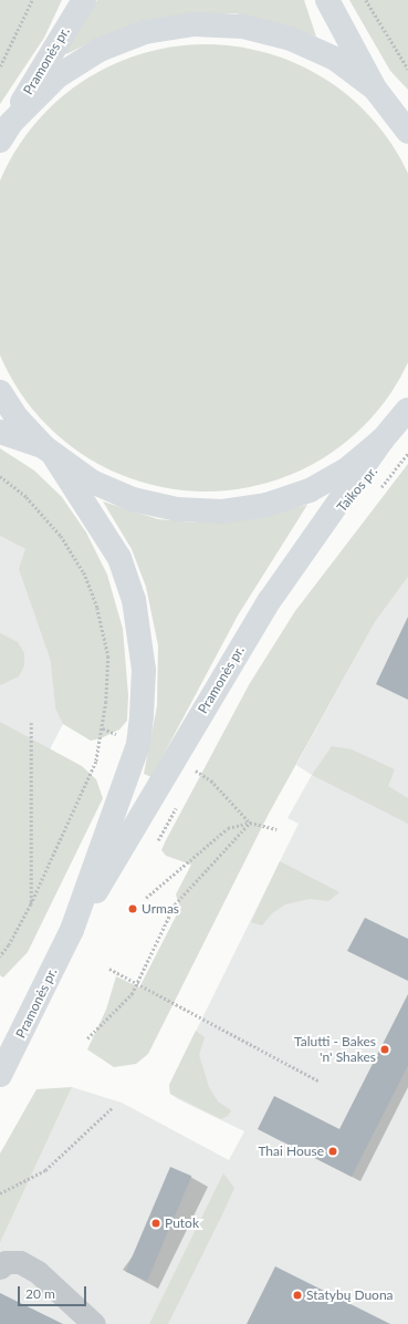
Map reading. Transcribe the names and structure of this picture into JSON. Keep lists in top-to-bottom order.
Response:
{
  "streets": {
    "main road": ["Pramonės pr.", "Taikos pr."]
  },
  "crossings": [
    ["Pramonės pr.", "Taikos pr."]
  ],
  "places": [
    "Urmas",
    "Talutti - Bakes 'n' Shakes",
    "Thai House",
    "Putok",
    "Statybų Duona"
  ],
  "scale_bar": "20 m"
}
